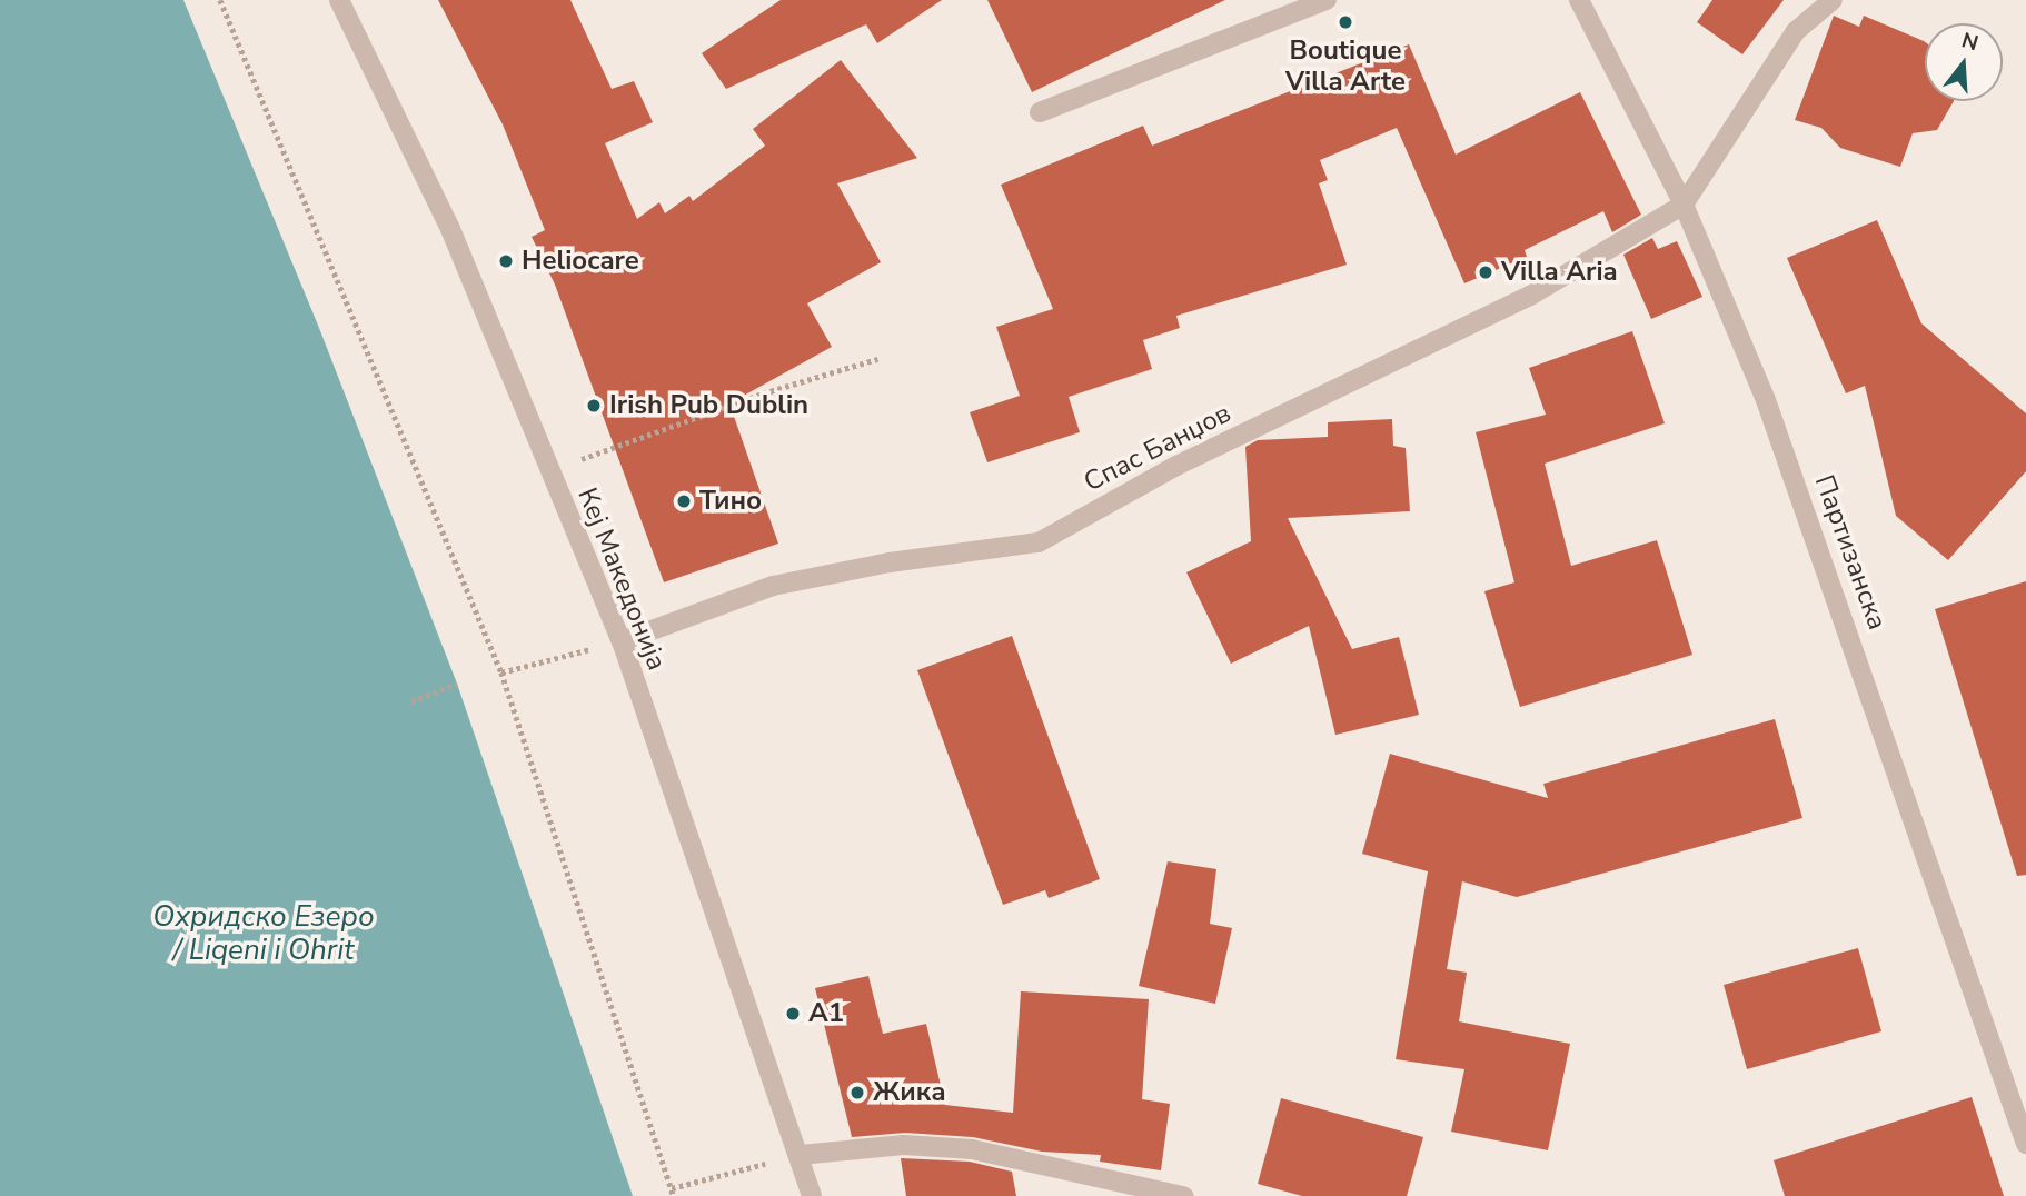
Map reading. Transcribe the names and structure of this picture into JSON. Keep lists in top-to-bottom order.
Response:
{
  "streets": {
    "street": ["Спас Банџов", "Партизанска", "Кеј Македонија"]
  },
  "crossings": [
    ["Спас Банџов", "Партизанска"],
    ["Спас Банџов", "Кеј Македонија"]
  ],
  "water": ["Охридско Езеро / Liqeni i Ohrit"],
  "places": [
    "Boutique Villa Arte",
    "Heliocare",
    "Villa Aria",
    "Irish Pub Dublin",
    "Тино",
    "A1",
    "Жика"
  ],
  "north": "top"
}
